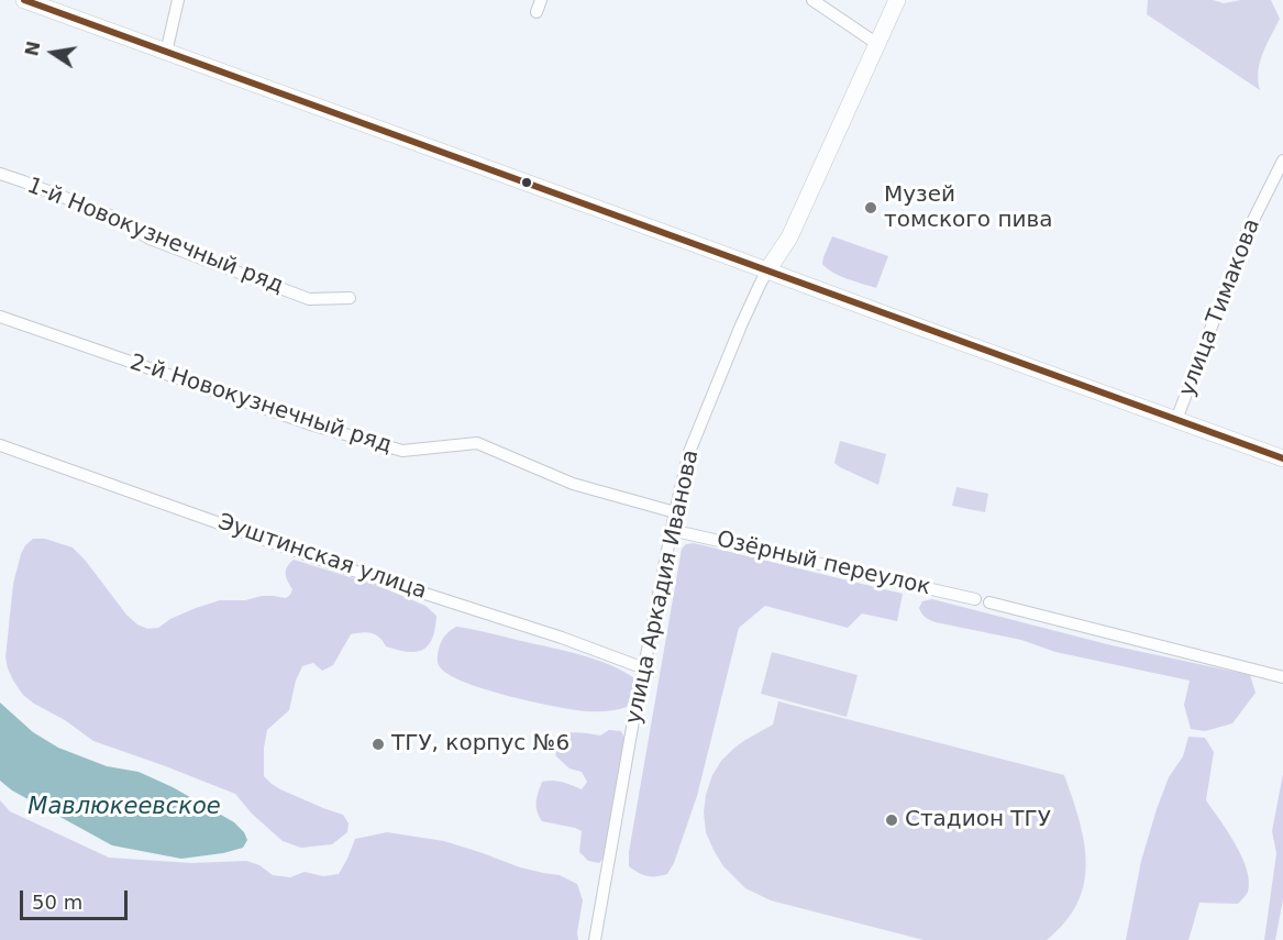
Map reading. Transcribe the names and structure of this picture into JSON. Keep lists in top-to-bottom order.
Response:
{
  "streets": {
    "main road": ["улица Аркадия Иванова"],
    "street": [
      "1-й Новокузнечный ряд",
      "улица Тимакова",
      "2-й Новокузнечный ряд",
      "Эуштинская улица",
      "Озёрный переулок"
    ]
  },
  "crossings": [
    ["2-й Новокузнечный ряд", "улица Аркадия Иванова"],
    ["Эуштинская улица", "улица Аркадия Иванова"],
    ["Озёрный переулок", "улица Аркадия Иванова"]
  ],
  "water": ["Мавлюкеевское"],
  "places": ["Музей томского пива", "ТГУ, корпус №6", "Стадион ТГУ"],
  "scale_bar": "50 m",
  "north": "left"
}
